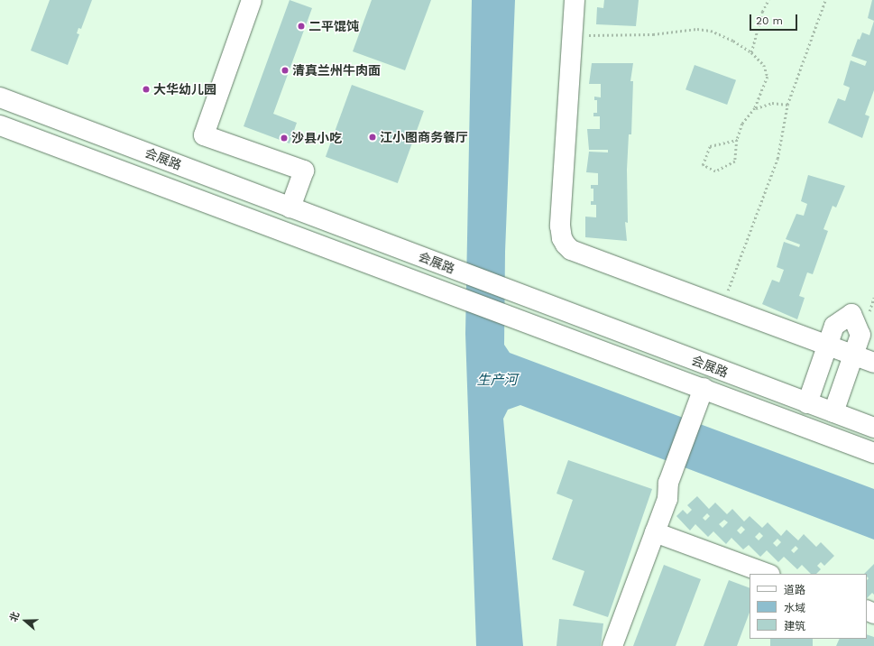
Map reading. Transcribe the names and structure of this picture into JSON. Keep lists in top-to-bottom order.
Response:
{
  "streets": {
    "street": ["会展路"]
  },
  "water": ["生产河"],
  "places": [
    "二平馄饨",
    "清真兰州牛肉面",
    "大华幼儿园",
    "江小图商务餐厅",
    "沙县小吃"
  ],
  "legend": ["道路", "水域", "建筑"],
  "scale_bar": "20 m",
  "north": "left"
}
